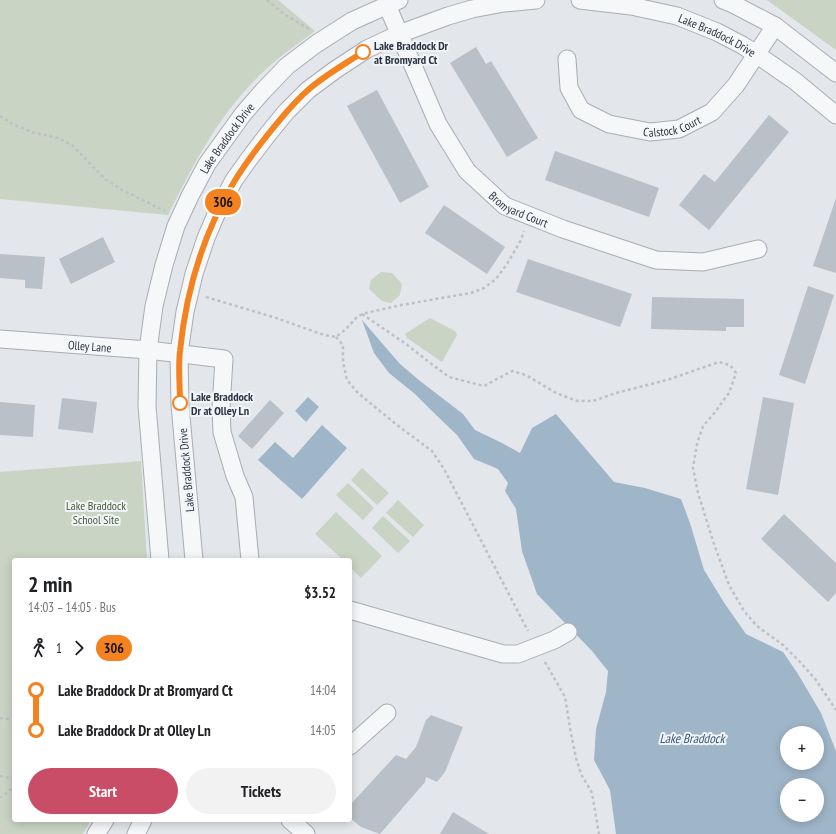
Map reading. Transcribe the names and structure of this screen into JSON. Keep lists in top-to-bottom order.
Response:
{
  "streets": {
    "street": [
      "Lake Braddock Drive",
      "Calstock Court",
      "Bromyard Court",
      "Olley Lane"
    ]
  },
  "crossings": [
    ["Lake Braddock Drive", "Calstock Court"],
    ["Lake Braddock Drive", "Bromyard Court"],
    ["Lake Braddock Drive", "Olley Lane"]
  ],
  "water": ["Lake Braddock"],
  "parks": ["Lake Braddock School Site"],
  "places": ["Lake Braddock Dr at Bromyard Ct", "Lake Braddock Dr at Olley Ln"],
  "lines": ["bus line 306"],
  "page": {
    "on_map": "306",
    "heading": ["2 min", "14:03 – 14:05 · Bus", "$3.52"],
    "legs": ["1", "306"],
    "list": [
      {
        "name": "Lake Braddock Dr at Bromyard Ct",
        "value": "14:04"
      },
      {
        "name": "Lake Braddock Dr at Olley Ln",
        "value": "14:05"
      }
    ],
    "map_buttons": ["+", "−"],
    "buttons": ["Start", "Tickets"]
  }
}
